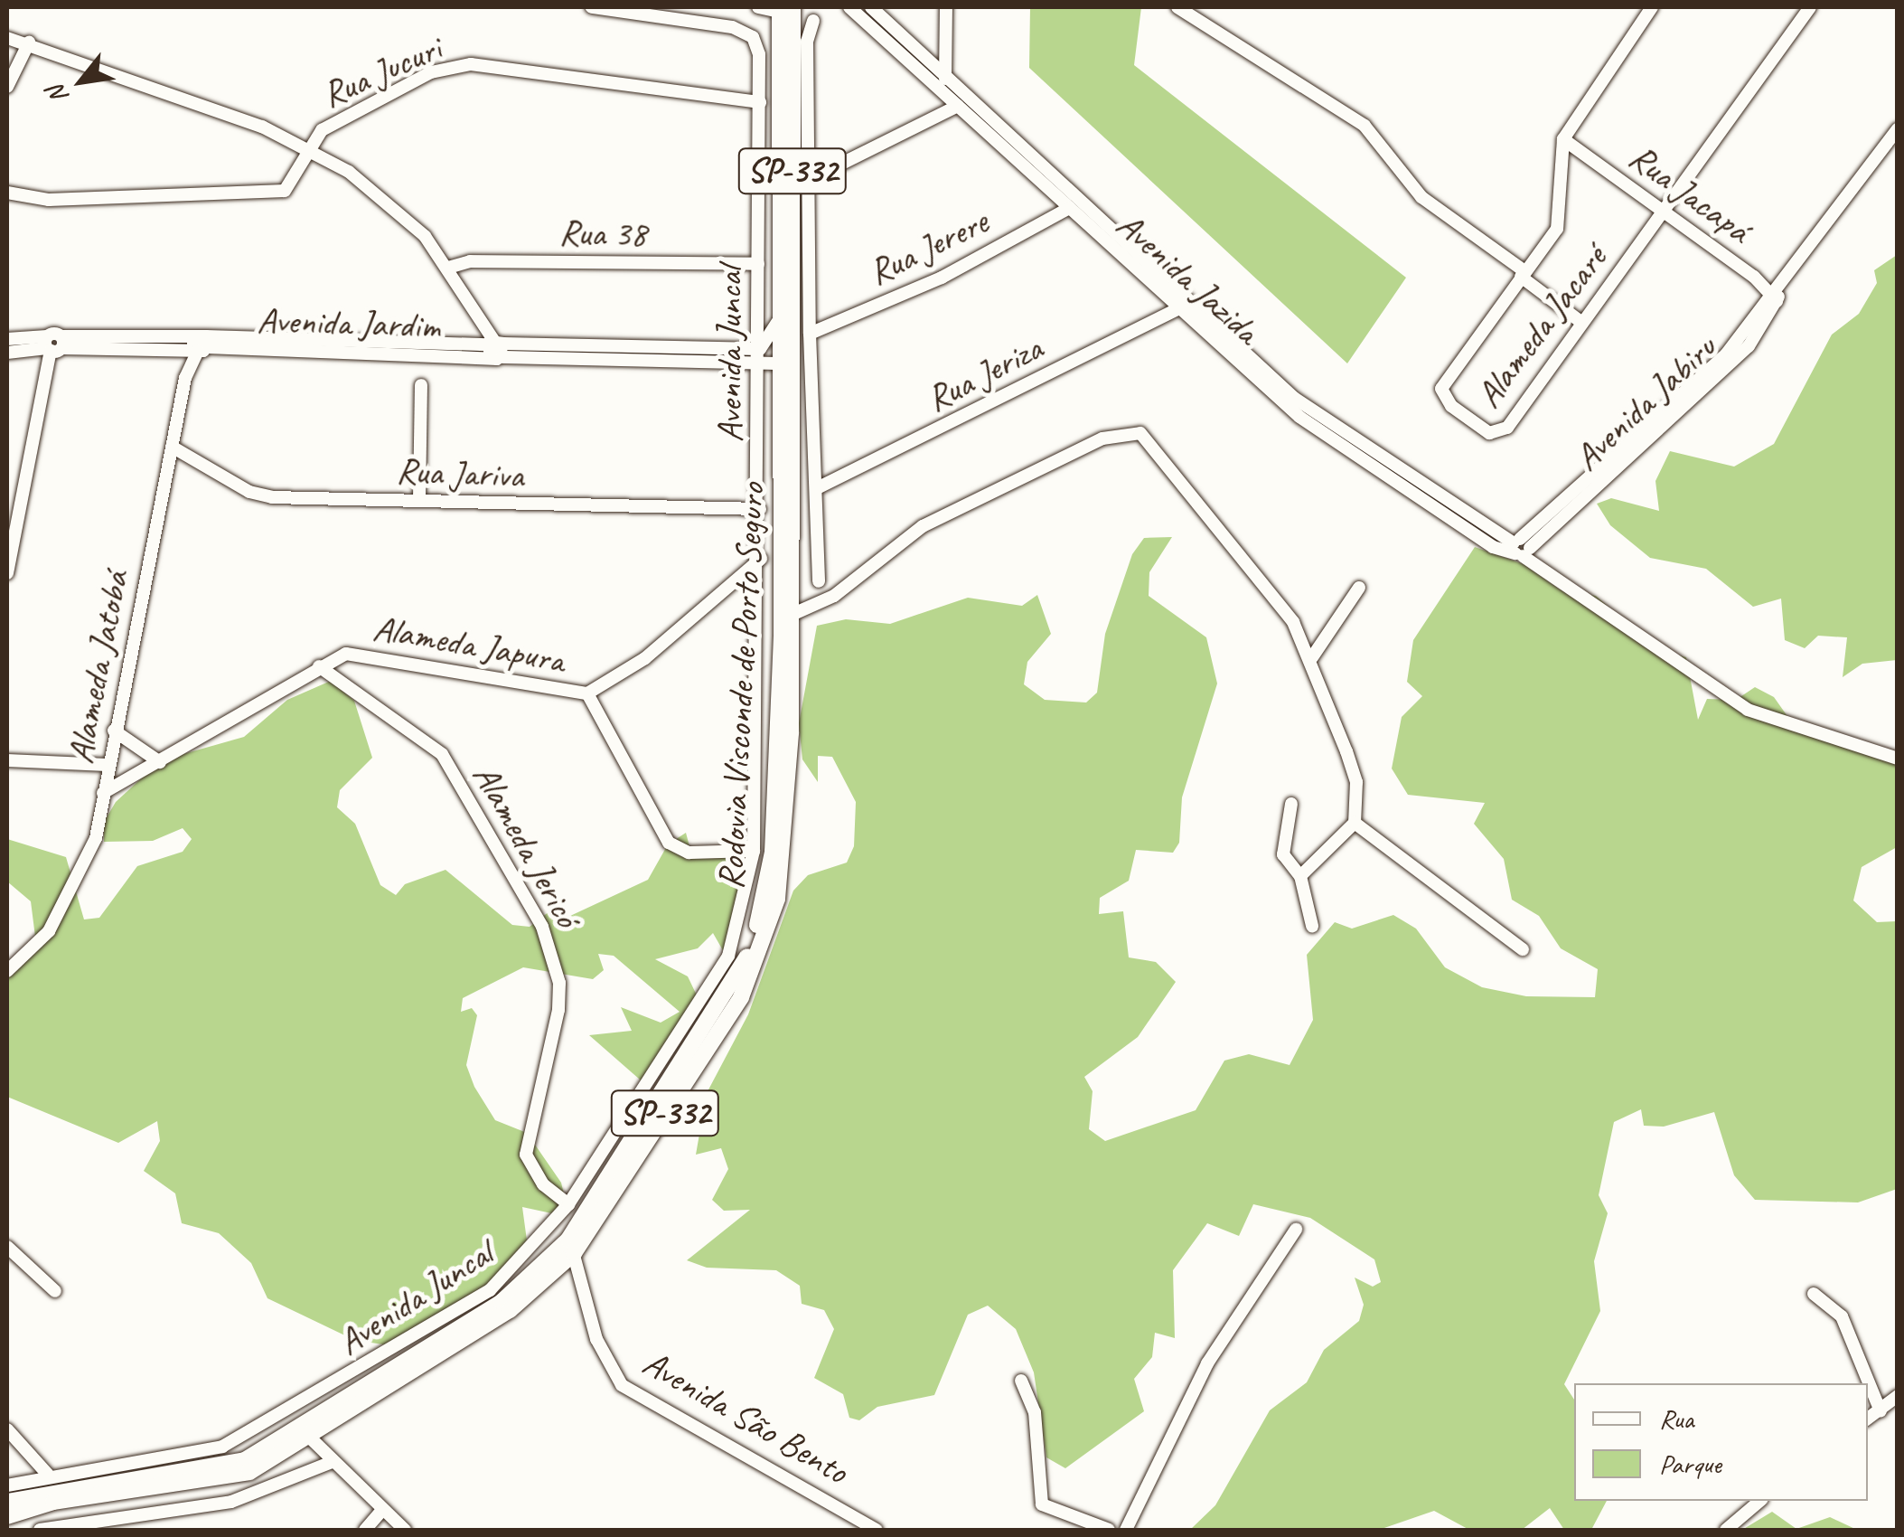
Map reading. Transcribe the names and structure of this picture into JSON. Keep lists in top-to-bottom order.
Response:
{
  "streets": {
    "main road": ["SP-332", "Rodovia Visconde de Porto Seguro"],
    "street": [
      "Rua Jucuri",
      "Rua Jacapá",
      "Rua 38",
      "Rua Jerere",
      "Avenida Jazida",
      "Avenida Jardim",
      "Alameda Jacaré",
      "Avenida Juncal",
      "Rua Jeriza",
      "Avenida Jabiru",
      "Rua Jariva",
      "Alameda Japura",
      "Alameda Jatobá",
      "Alameda Jericó",
      "Avenida São Bento"
    ]
  },
  "crossings": [
    ["Rua Jucuri", "Avenida Juncal"],
    ["SP-332", "Rua Jerere"],
    ["SP-332", "Rodovia Visconde de Porto Seguro"],
    ["Rua Jacapá", "Alameda Jacaré"],
    ["Rua Jacapá", "Avenida Jabiru"],
    ["Rua 38", "Avenida Juncal"],
    ["Rua Jerere", "Avenida Jazida"],
    ["Rua Jerere", "Rodovia Visconde de Porto Seguro"],
    ["Avenida Jazida", "Rua Jeriza"],
    ["Avenida Jazida", "Avenida Jabiru"],
    ["Avenida Jardim", "Avenida Juncal"],
    ["Avenida Jardim", "Alameda Jatobá"],
    ["Avenida Jardim", "Rodovia Visconde de Porto Seguro"],
    ["Avenida Juncal", "Rua Jariva"],
    ["Avenida Juncal", "Alameda Japura"],
    ["Avenida Juncal", "Alameda Jericó"],
    ["Rua Jariva", "Alameda Jatobá"],
    ["Alameda Japura", "Alameda Jatobá"],
    ["Alameda Japura", "Alameda Jericó"],
    ["Rodovia Visconde de Porto Seguro", "Avenida São Bento"]
  ],
  "legend": ["Rua", "Parque"],
  "north": "bottom left"
}
